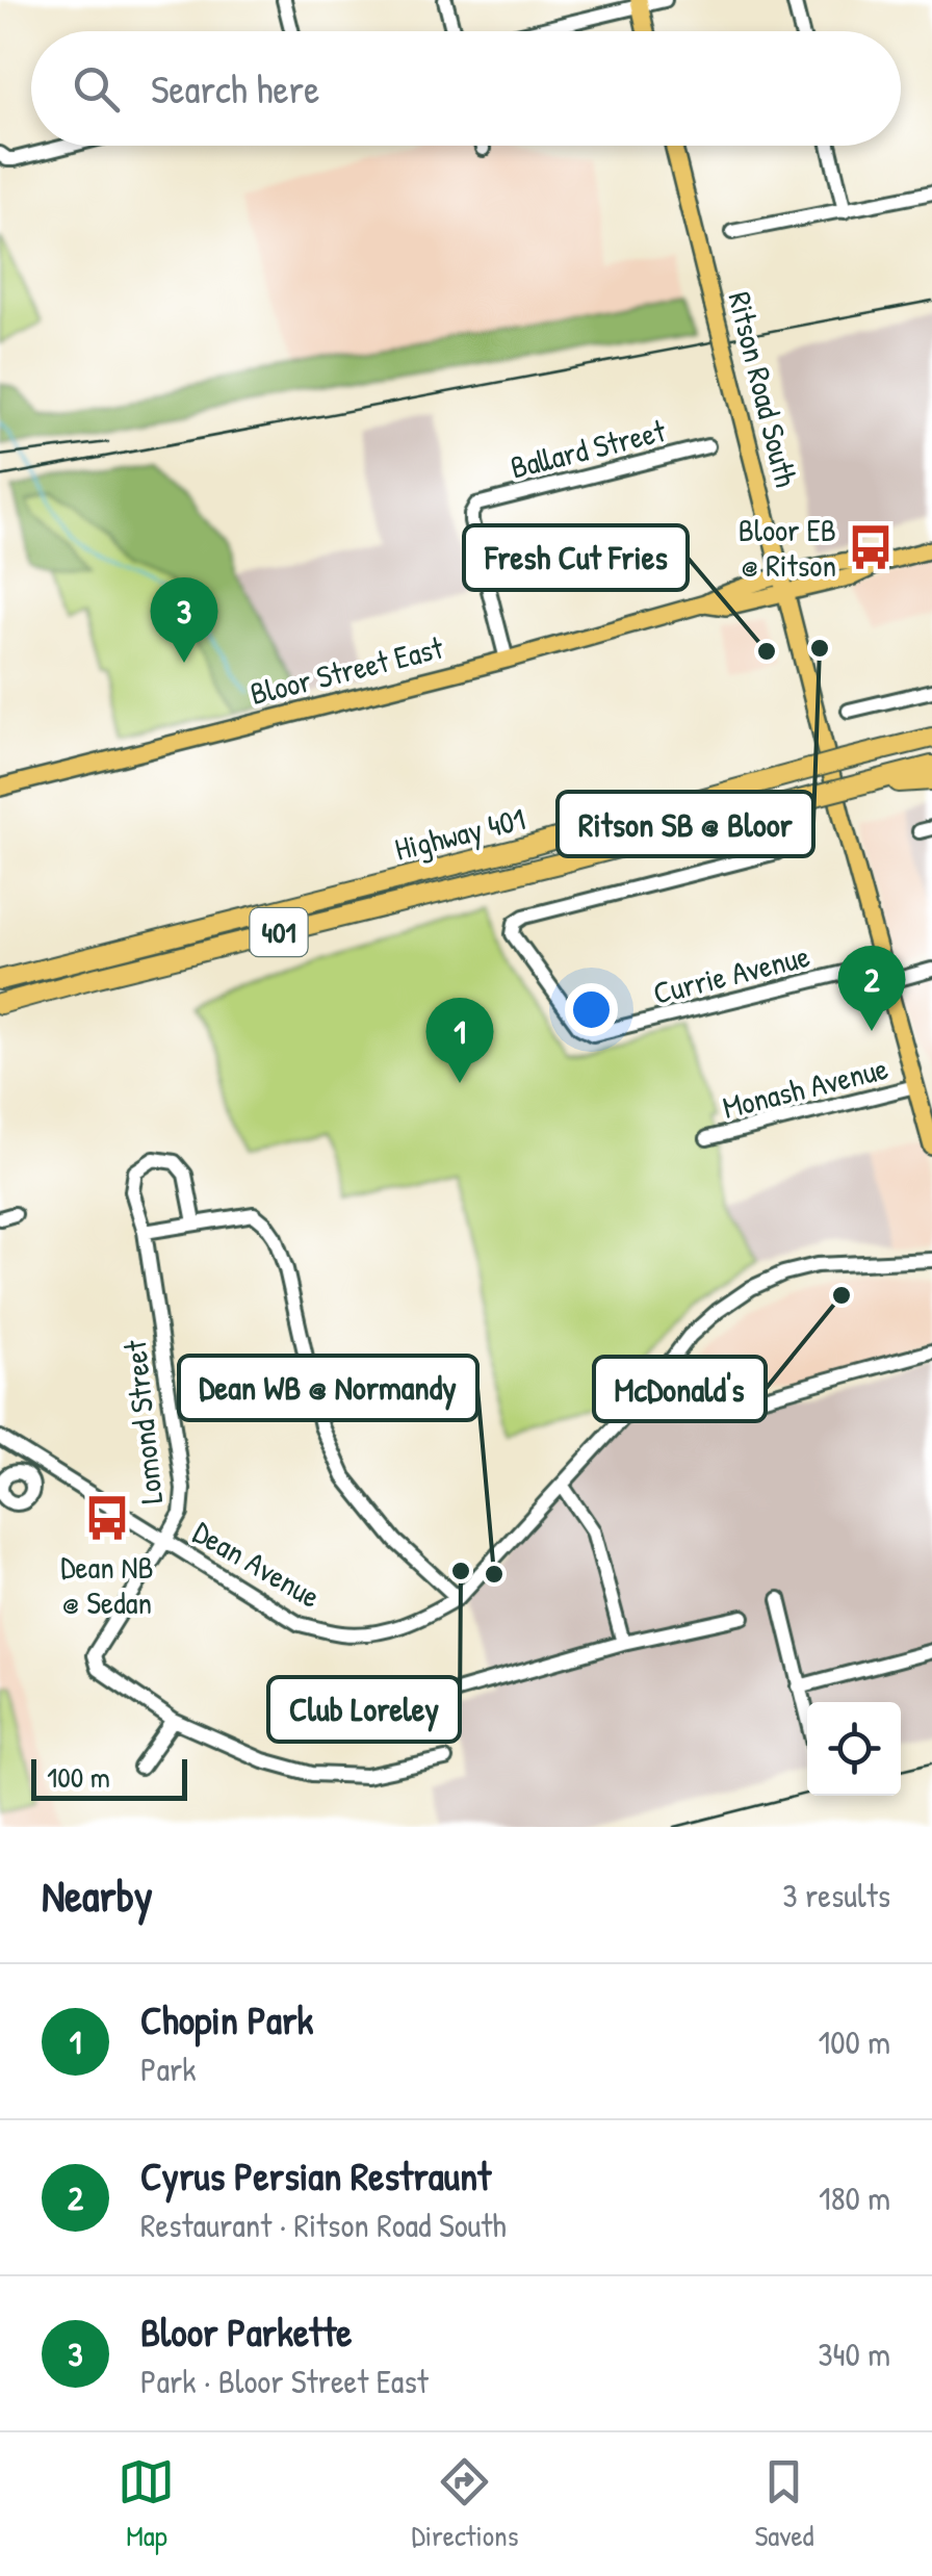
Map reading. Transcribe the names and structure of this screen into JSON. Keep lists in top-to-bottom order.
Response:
{
  "streets": {
    "highway": ["Highway 401", "401"],
    "main road": ["Ritson Road South", "Bloor Street East"],
    "street": [
      "Ballard Street",
      "Currie Avenue",
      "Monash Avenue",
      "Lomond Street",
      "Dean Avenue"
    ]
  },
  "crossings": [
    ["Ritson Road South", "Bloor Street East"],
    ["Ritson Road South", "Currie Avenue"],
    ["Ritson Road South", "Monash Avenue"],
    ["Ballard Street", "Bloor Street East"],
    ["Lomond Street", "Dean Avenue"]
  ],
  "places": {
    "bus stop": ["Bloor EB @ Ritson", "Dean NB @ Sedan"],
    "other": [
      "Ritson SB @ Bloor",
      "Fresh Cut Fries",
      "McDonald's",
      "Club Loreley",
      "Dean WB @ Normandy"
    ]
  },
  "scale_bar": "100 m",
  "page": {
    "search": "Search here",
    "pins": ["3", "2", "1"],
    "scale": "100 m",
    "heading": ["Nearby", "3 results"],
    "list": [
      {
        "mark": "1",
        "name": "Chopin Park",
        "note": "Park",
        "value": "100 m"
      },
      {
        "mark": "2",
        "name": "Cyrus Persian Restraunt",
        "note": "Restaurant · Ritson Road South",
        "value": "180 m"
      },
      {
        "mark": "3",
        "name": "Bloor Parkette",
        "note": "Park · Bloor Street East",
        "value": "340 m"
      }
    ],
    "nav": ["Map", "Directions", "Saved"]
  }
}
